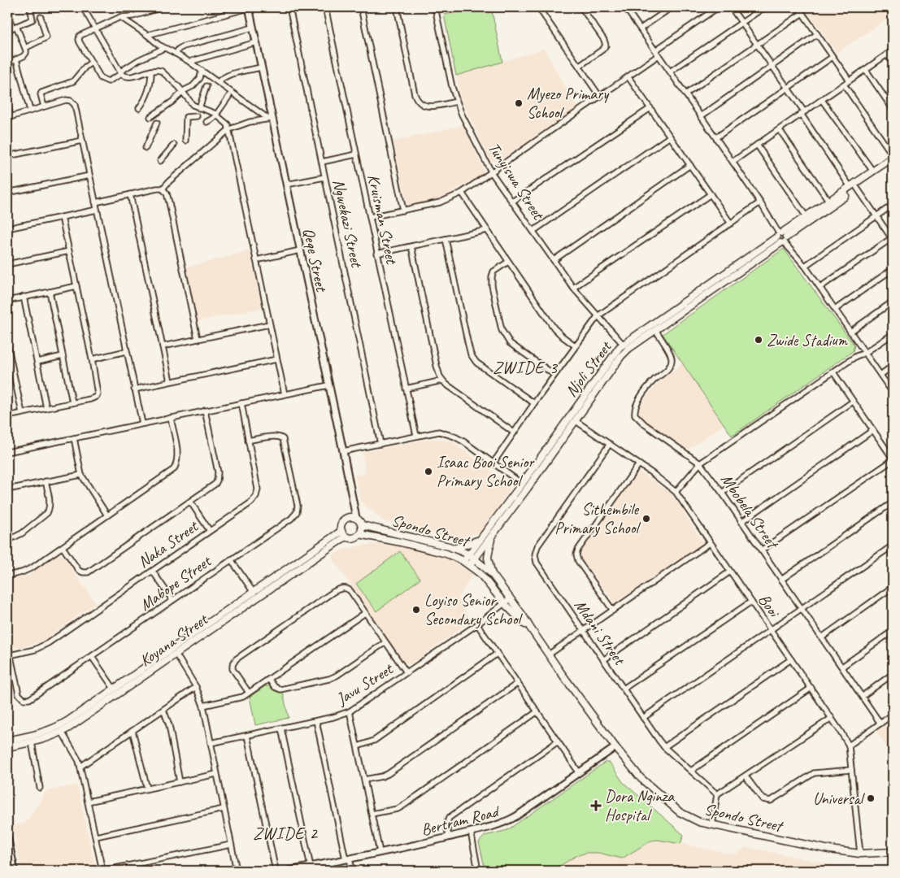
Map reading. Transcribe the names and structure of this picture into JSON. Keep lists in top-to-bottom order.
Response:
{
  "streets": {
    "main road": ["Njoli Street", "Spondo Street", "Koyana Street"],
    "street": [
      "Tunyiswa Street",
      "Kruisman Street",
      "Ngwekazi Street",
      "Qeqe Street",
      "Mbobela Street",
      "Naka Street",
      "Mabope Street",
      "Booi",
      "Mdani Street",
      "Javu Street",
      "Bertram Road"
    ]
  },
  "crossings": [
    ["Tunyiswa Street", "Njoli Street"],
    ["Qeqe Street", "Spondo Street"],
    ["Qeqe Street", "Koyana Street"],
    ["Njoli Street", "Mbobela Street"],
    ["Njoli Street", "Spondo Street"],
    ["Njoli Street", "Booi"],
    ["Spondo Street", "Booi"],
    ["Spondo Street", "Koyana Street"],
    ["Spondo Street", "Javu Street"],
    ["Spondo Street", "Bertram Road"],
    ["Naka Street", "Mabope Street"],
    ["Booi", "Mdani Street"]
  ],
  "districts": ["ZWIDE 3", "ZWIDE 2"],
  "places": {
    "other": [
      "Myezo Primary School",
      "Zwide Stadium",
      "Isaac Booi Senior Primary School",
      "Sithembile Primary School",
      "Loyiso Senior Secondary School",
      "Universal"
    ],
    "health": ["Dora Nginza Hospital"]
  }
}
